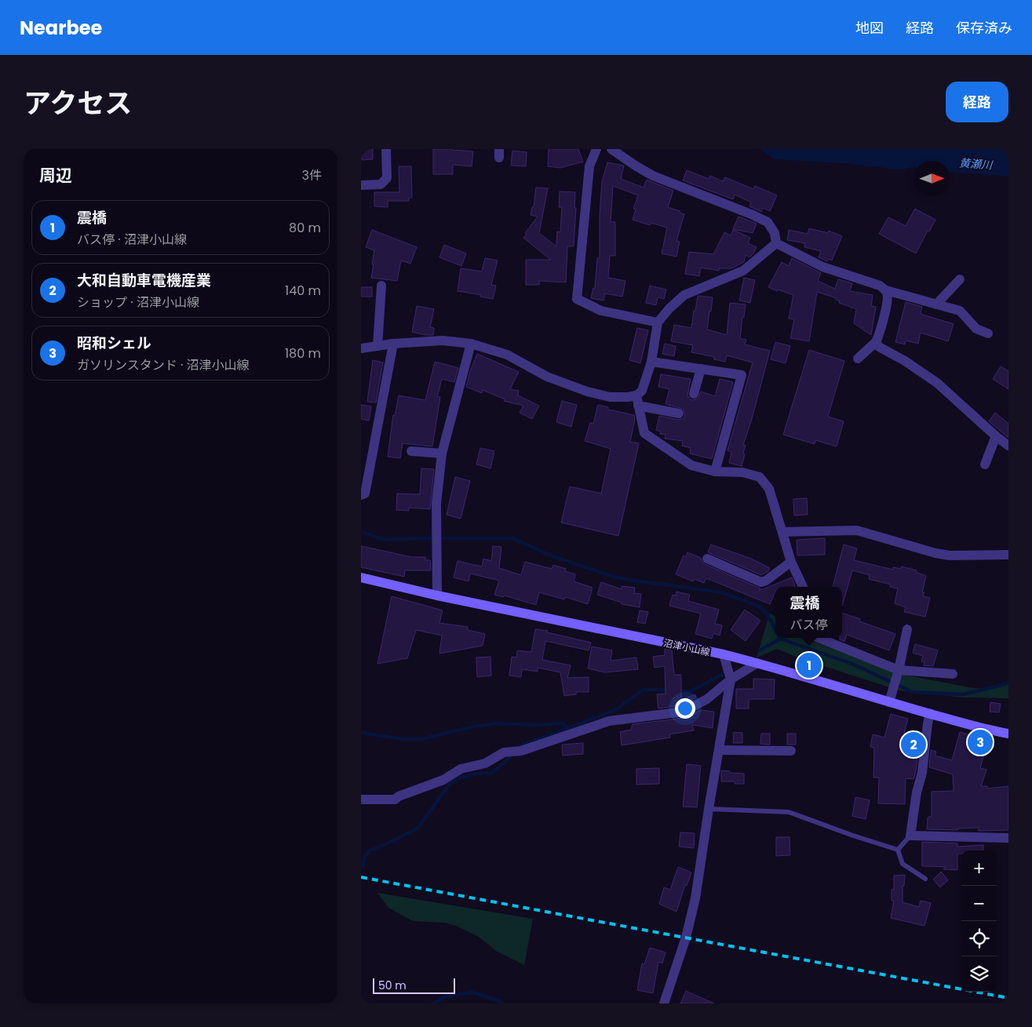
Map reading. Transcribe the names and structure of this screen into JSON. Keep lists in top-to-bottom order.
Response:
{
  "streets": {
    "main road": ["沼津小山線"]
  },
  "water": ["黄瀬川"],
  "scale_bar": "50 m",
  "north": "right",
  "page": {
    "header": "Nearbee",
    "nav": ["地図", "経路", "保存済み"],
    "title": "アクセス",
    "buttons": "経路",
    "heading": ["周辺", "3件"],
    "list": [
      {
        "mark": "1",
        "name": "震橋",
        "note": "バス停 · 沼津小山線",
        "value": "80 m"
      },
      {
        "mark": "2",
        "name": "大和自動車電機産業",
        "note": "ショップ · 沼津小山線",
        "value": "140 m"
      },
      {
        "mark": "3",
        "name": "昭和シェル",
        "note": "ガソリンスタンド · 沼津小山線",
        "value": "180 m"
      }
    ],
    "popup": ["震橋", "バス停"],
    "pins": ["1", "3", "2"],
    "map_buttons": ["+", "−"],
    "scale": "50 m"
  }
}
